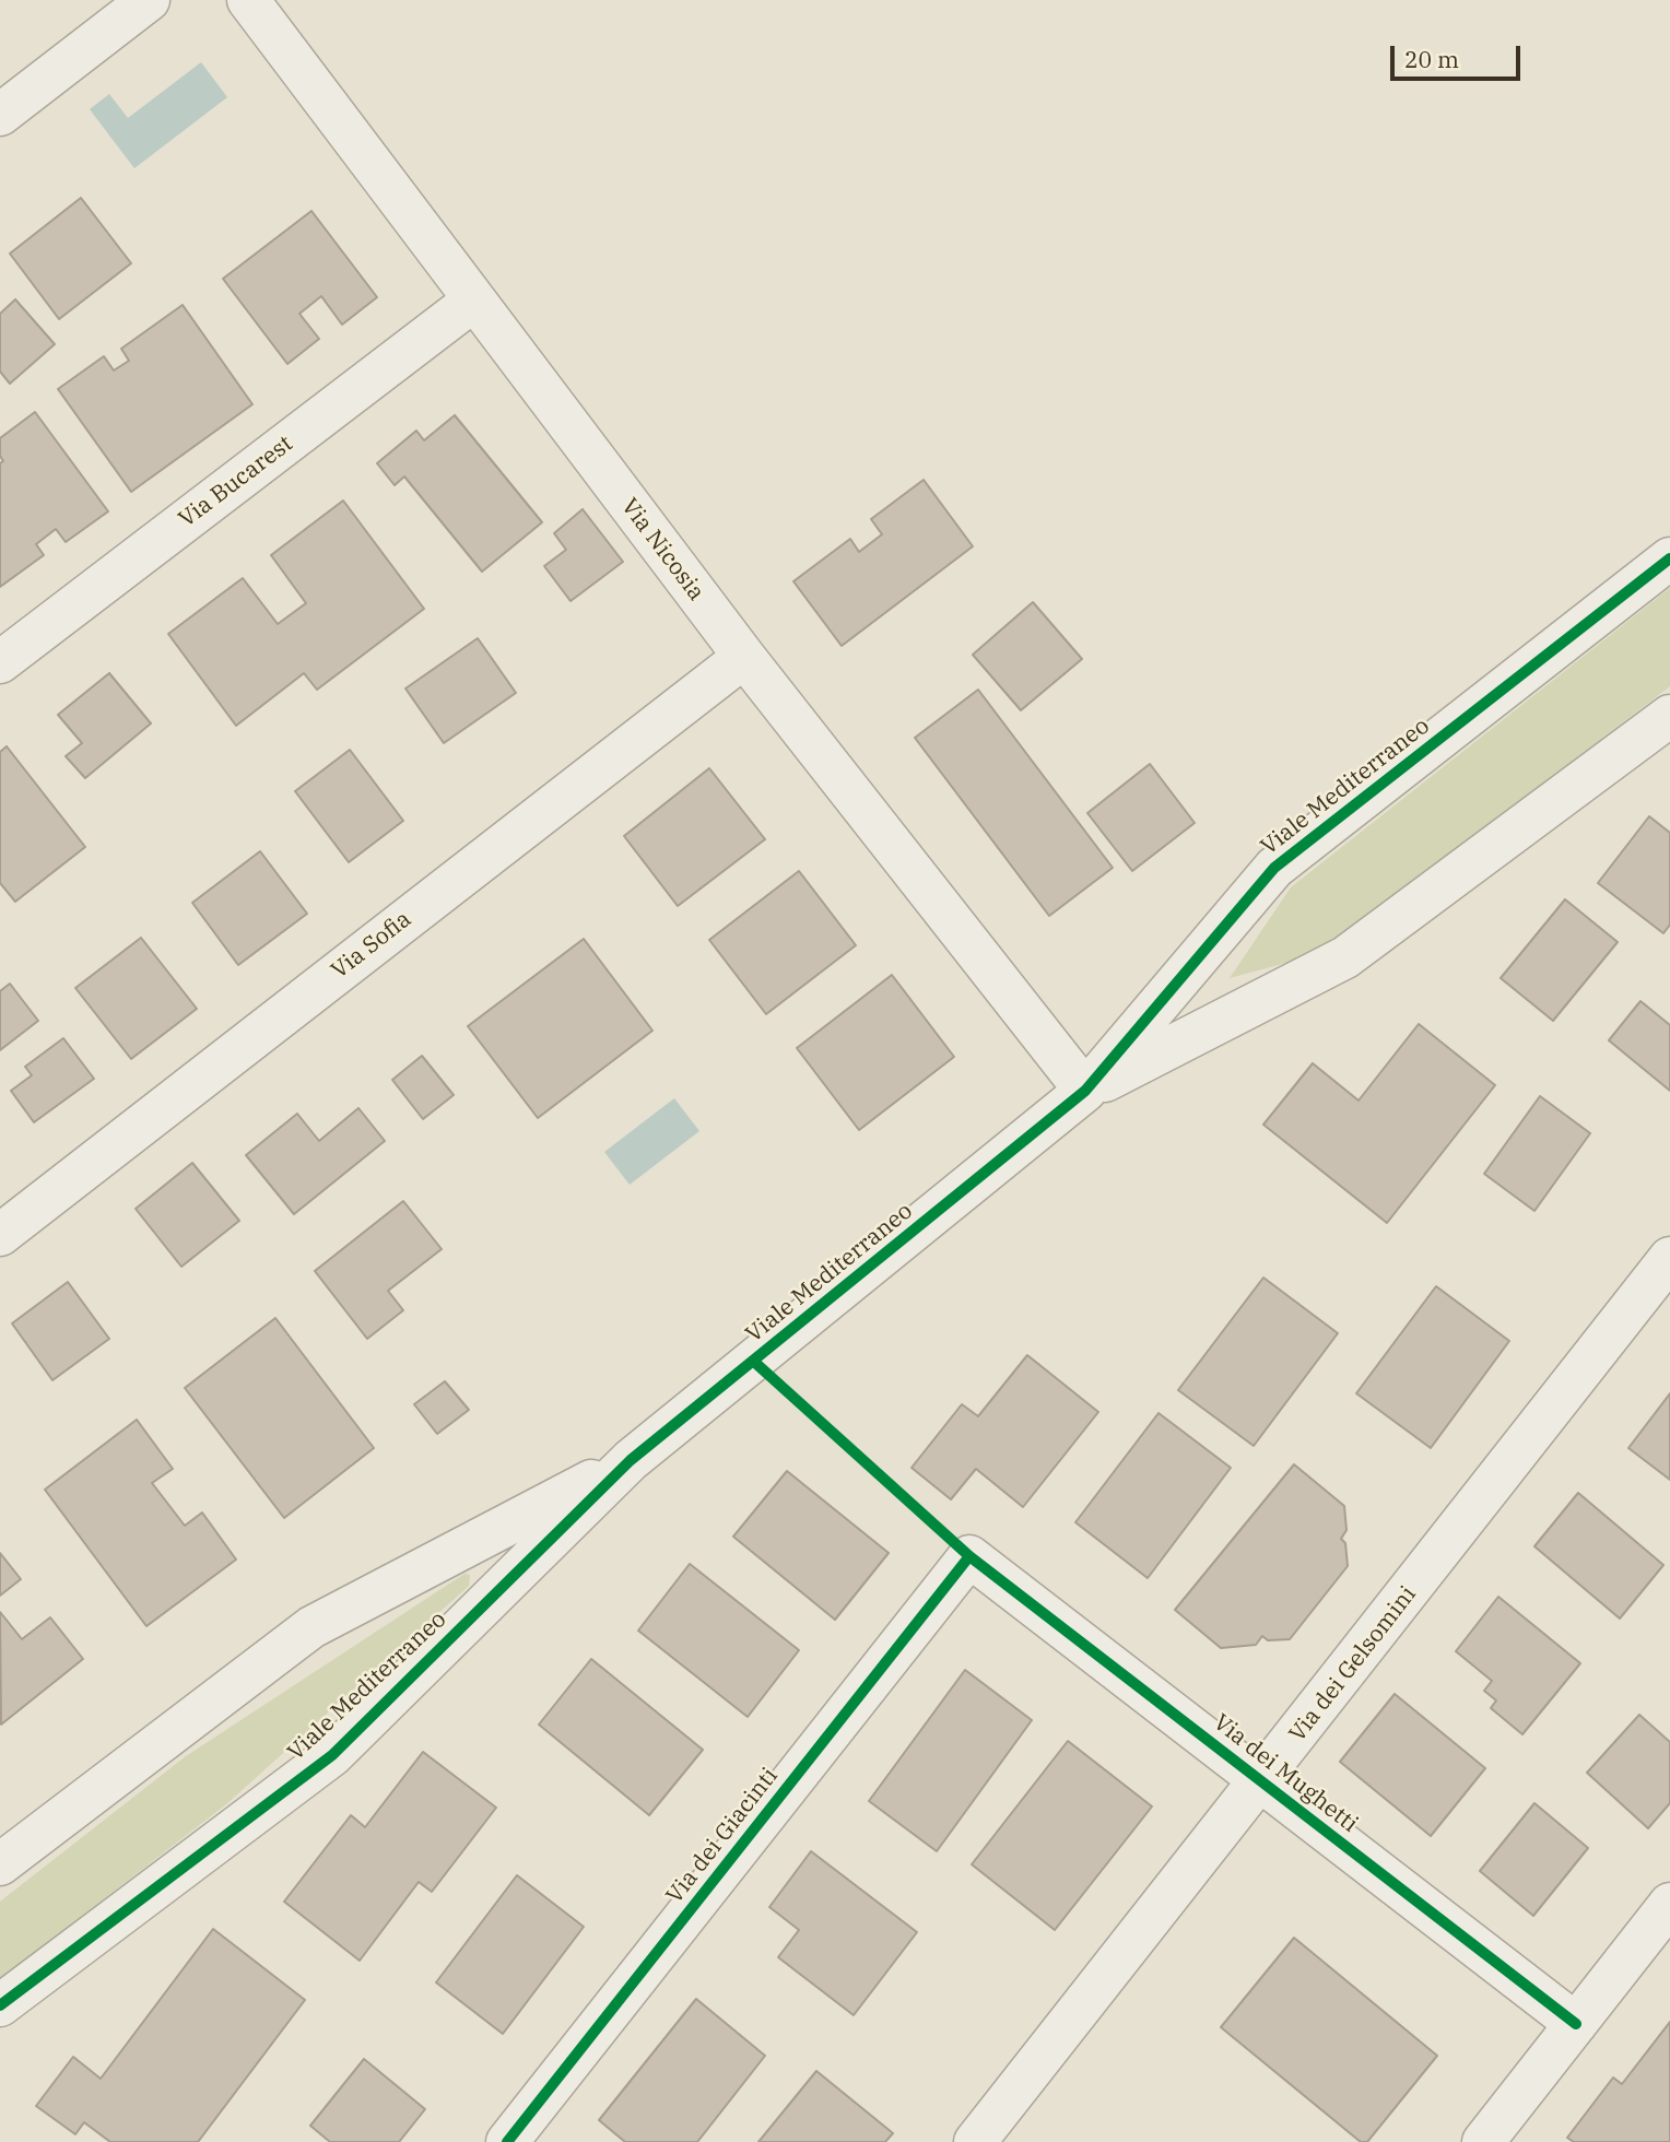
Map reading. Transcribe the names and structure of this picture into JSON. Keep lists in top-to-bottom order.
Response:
{
  "streets": {
    "street": [
      "Via Bucarest",
      "Via Nicosia",
      "Viale Mediterraneo",
      "Via Sofia",
      "Via dei Gelsomini",
      "Via dei Mughetti",
      "Via dei Giacinti"
    ]
  },
  "crossings": [
    ["Via Bucarest", "Via Nicosia"],
    ["Via Nicosia", "Viale Mediterraneo"],
    ["Via Nicosia", "Via Sofia"],
    ["Via dei Gelsomini", "Via dei Mughetti"],
    ["Via dei Mughetti", "Via dei Giacinti"]
  ],
  "scale_bar": "20 m"
}
